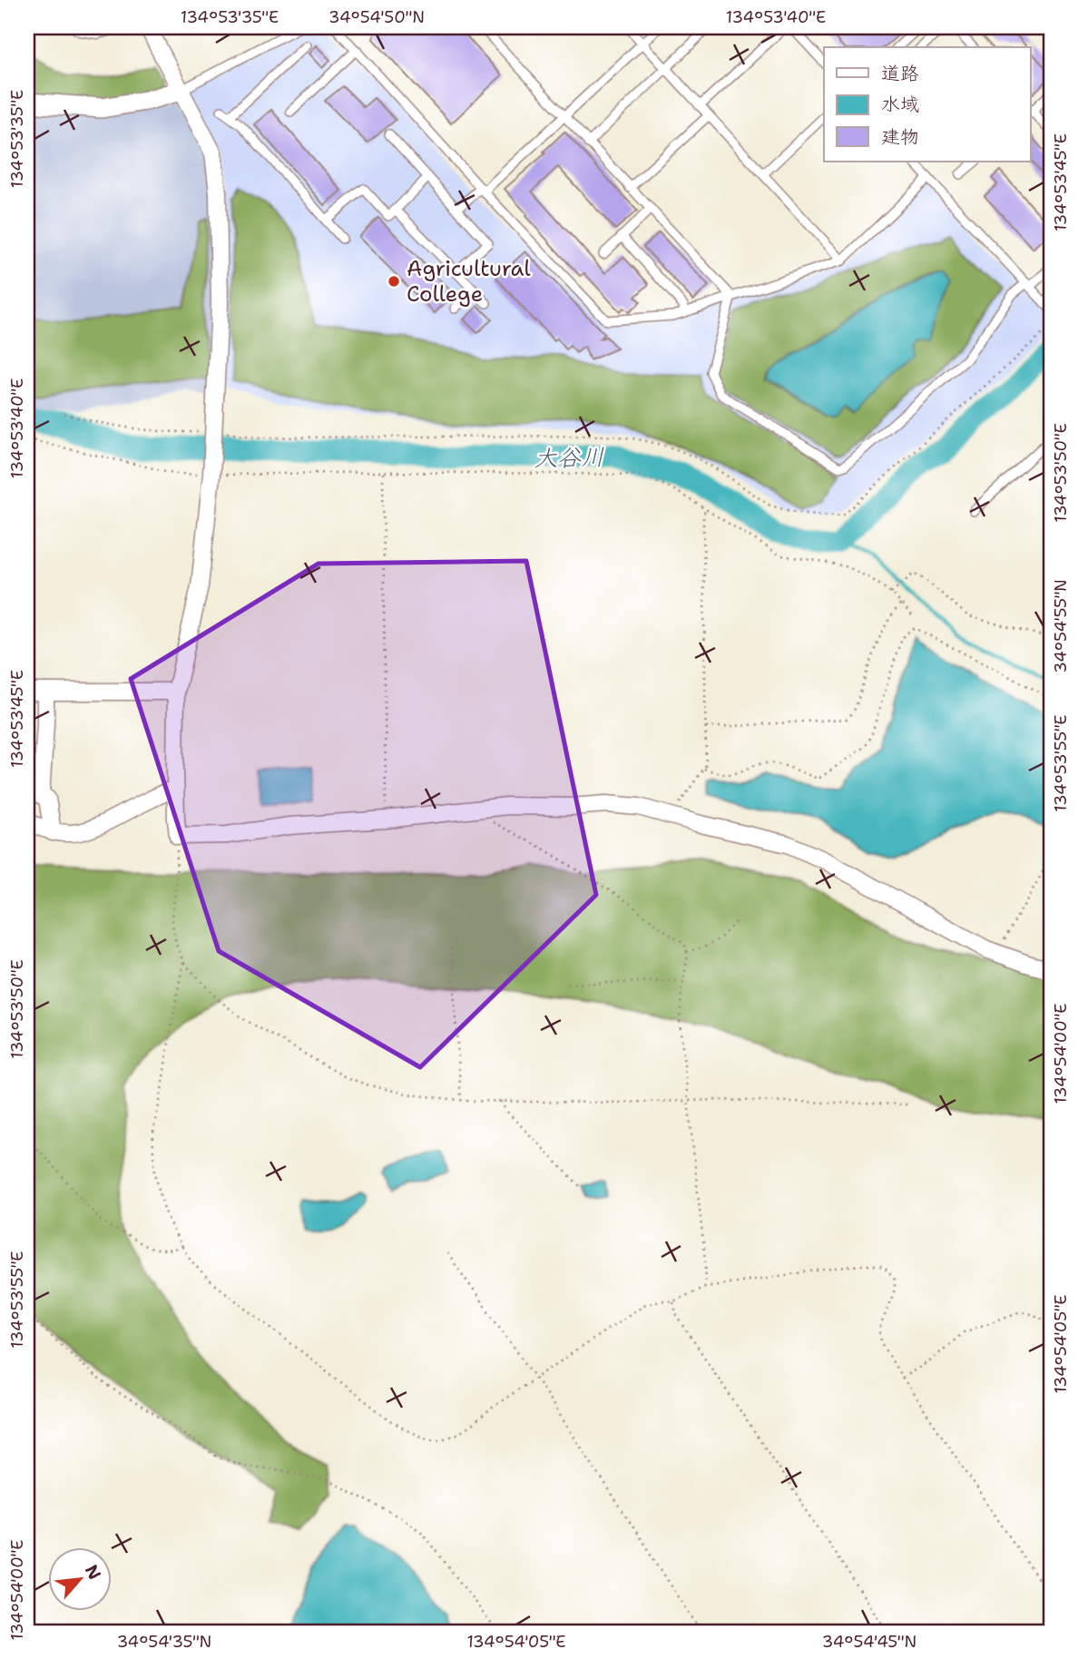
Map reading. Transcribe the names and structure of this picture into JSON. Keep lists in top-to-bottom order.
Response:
{
  "water": ["大谷川"],
  "places": ["Agricultural College"],
  "legend": ["道路", "水域", "建物"],
  "north": "top right",
  "coordinates": [
    "134°53'35\"E",
    "34°54'50\"N",
    "134°53'40\"E",
    "134°53'45\"E",
    "134°53'50\"E",
    "34°54'55\"N",
    "134°53'55\"E",
    "134°54'00\"E",
    "134°54'05\"E",
    "34°54'35\"N",
    "34°54'45\"N"
  ]
}
